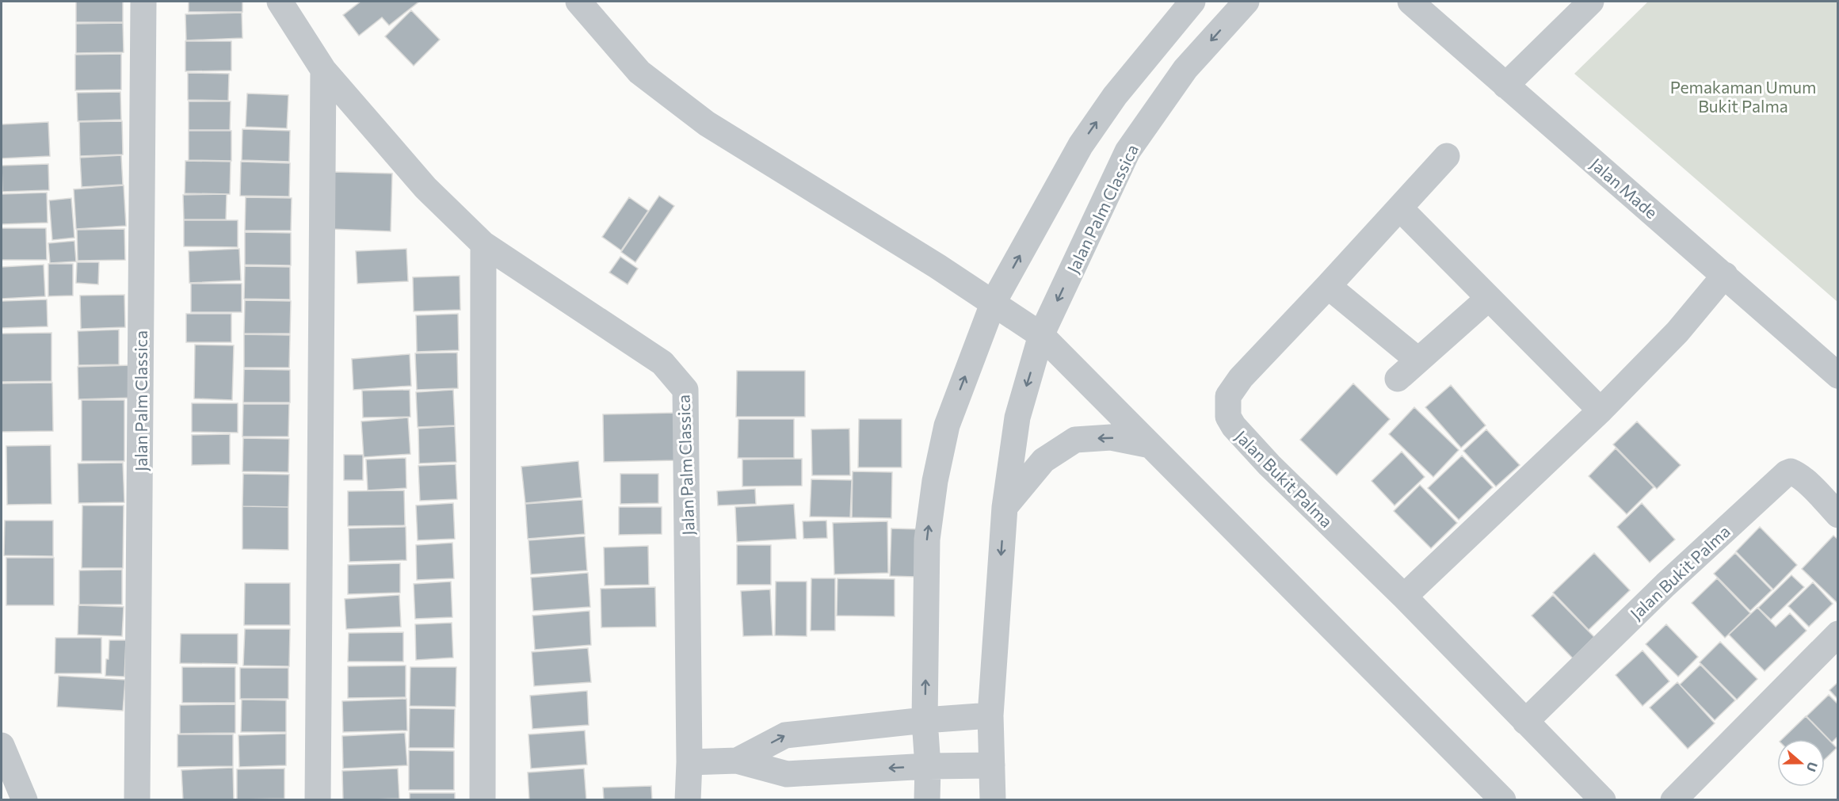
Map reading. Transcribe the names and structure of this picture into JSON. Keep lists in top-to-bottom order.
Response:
{
  "streets": {
    "street": ["Jalan Made", "Jalan Palm Classica", "Jalan Bukit Palma"]
  },
  "parks": ["Pemakaman Umum Bukit Palma"],
  "north": "right"
}
